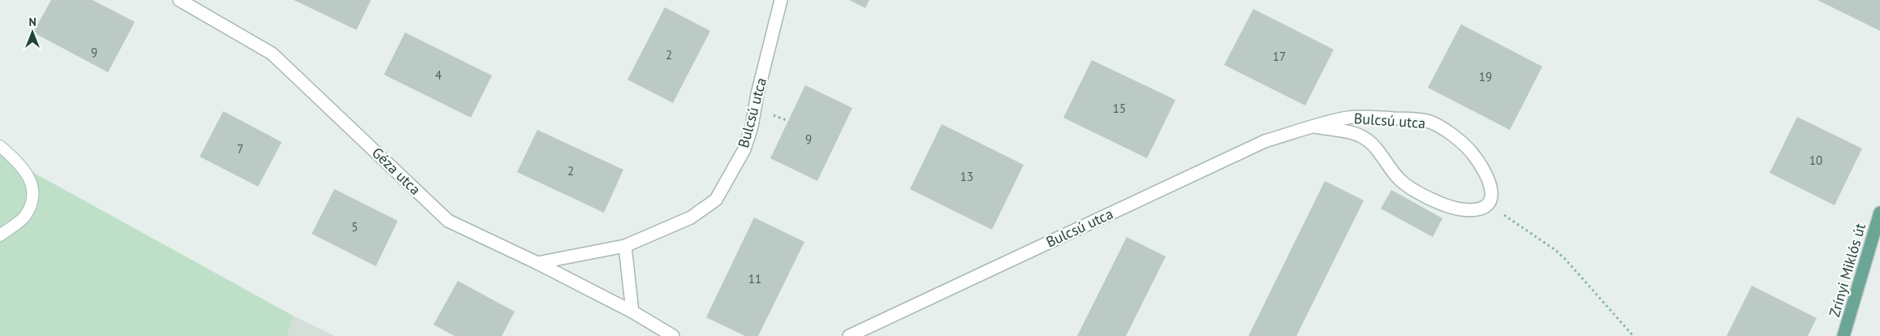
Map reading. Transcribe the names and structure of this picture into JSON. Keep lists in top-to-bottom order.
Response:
{
  "streets": {
    "main road": ["Zrínyi Miklós út"],
    "street": ["Bulcsú utca", "Géza utca"]
  },
  "crossings": [
    ["Bulcsú utca", "Géza utca"]
  ],
  "house_numbers": [
    "9",
    "2",
    "17",
    "4",
    "19",
    "15",
    "9",
    "7",
    "10",
    "2",
    "13",
    "5",
    "11"
  ],
  "north": "top"
}
